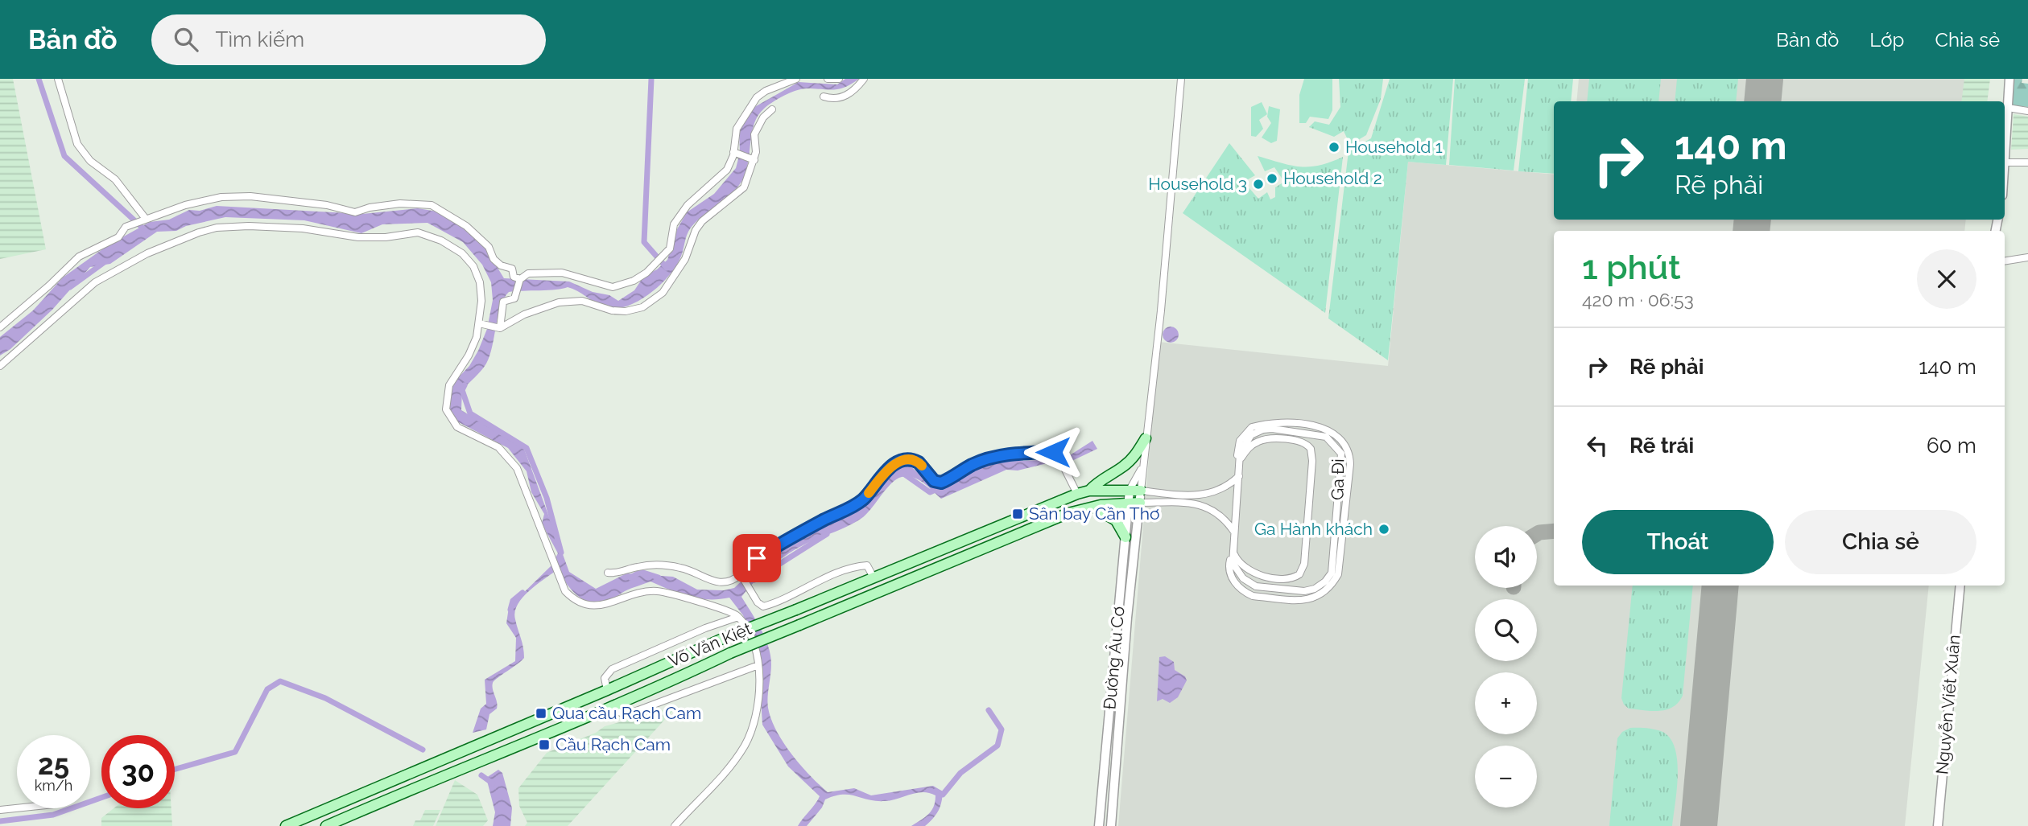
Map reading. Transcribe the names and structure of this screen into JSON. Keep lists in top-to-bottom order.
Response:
{
  "streets": {
    "main road": ["Võ Văn Kiệt"],
    "street": ["Ga Đi", "Đường Âu Cơ", "Nguyễn Viết Xuân"]
  },
  "crossings": [
    ["Võ Văn Kiệt", "Đường Âu Cơ"]
  ],
  "places": {
    "other": [
      "Household 1",
      "Household 2",
      "Household 3",
      "Ga Hành khách"
    ],
    "transit": ["Sân bay Cần Thơ", "Qua cầu Rạch Cam", "Cầu Rạch Cam"]
  },
  "page": {
    "header": "Bản đồ",
    "search": "Tìm kiếm",
    "nav": ["Bản đồ", "Lớp", "Chia sẻ"],
    "turn": ["140 m", "Rẽ phải"],
    "heading": ["1 phút", "420 m · 06:53"],
    "list": [
      {
        "name": "Rẽ phải",
        "value": "140 m"
      },
      {
        "name": "Rẽ trái",
        "value": "60 m"
      }
    ],
    "buttons": ["Thoát", "Chia sẻ"],
    "map_buttons": ["+", "−"],
    "speed": "25 km/h",
    "limit": "30"
  }
}
